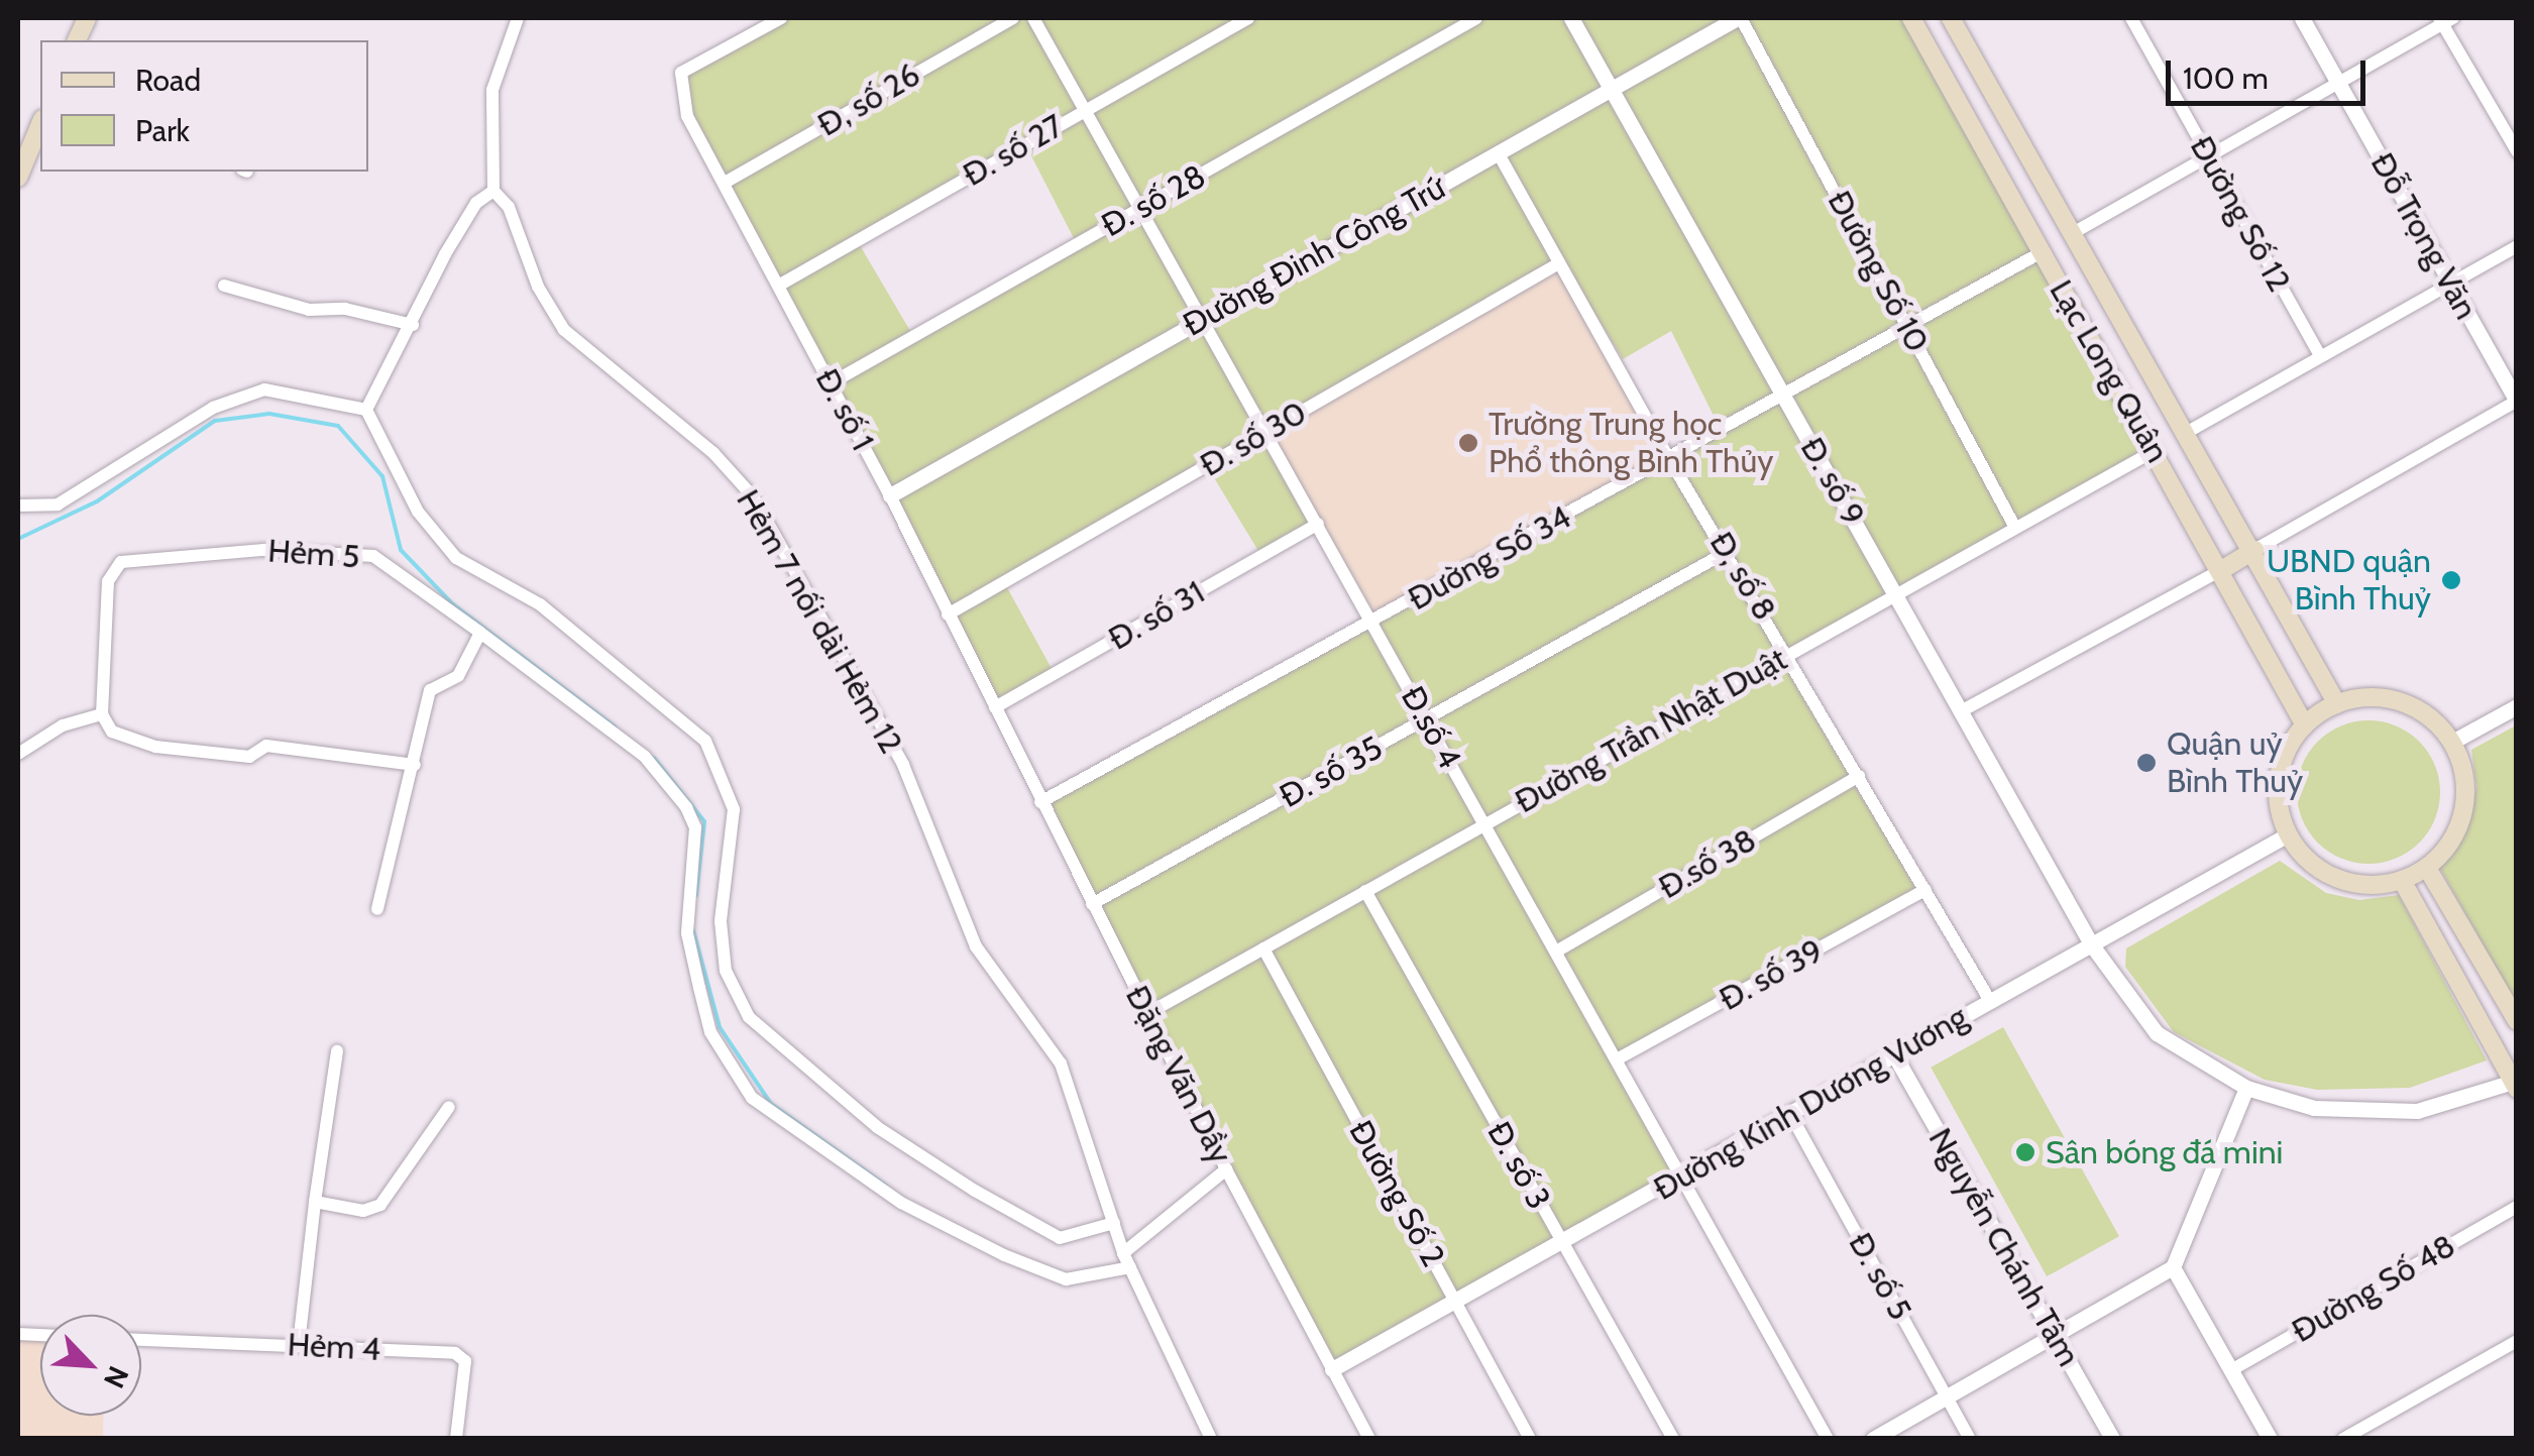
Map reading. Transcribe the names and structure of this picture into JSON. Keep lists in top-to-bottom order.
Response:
{
  "streets": {
    "main road": ["Lạc Long Quân"],
    "street": [
      "Đ, số 26",
      "Đ. số 27",
      "Đ. số 28",
      "Đường Số 12",
      "Đỗ Trọng Văn",
      "Đường Đinh Công Trứ",
      "Đường Số 10",
      "Đ. số 1",
      "Đ. số 30",
      "Đ. số 9",
      "Hẻm 5",
      "Đường Số 34",
      "Đ, số 8",
      "Đ. số 31",
      "Hẻm 7 nối dài Hẻm 12",
      "Đ.số 4",
      "Đường Trần Nhật Duật",
      "Đ. số 35",
      "Đ.số 38",
      "Đ. số 39",
      "Đặng Văn Dầy",
      "Đường Kinh Dương Vương",
      "Đ. số 3",
      "Đường Số 2",
      "Nguyễn Chánh Tâm",
      "Đ. số 5",
      "Đường Số 48",
      "Hẻm 4"
    ]
  },
  "crossings": [
    ["Đ, số 26", "Đ. số 1"],
    ["Đ. số 27", "Đ. số 1"],
    ["Đ. số 27", "Đ.số 4"],
    ["Đ. số 28", "Đ. số 1"],
    ["Đ. số 28", "Đ.số 4"],
    ["Đường Đinh Công Trứ", "Đường Số 10"],
    ["Đường Đinh Công Trứ", "Đ. số 1"],
    ["Đường Đinh Công Trứ", "Đ. số 9"],
    ["Đường Đinh Công Trứ", "Đ, số 8"],
    ["Đường Đinh Công Trứ", "Đ.số 4"],
    ["Đường Số 10", "Đường Số 34"],
    ["Đường Số 10", "Đường Trần Nhật Duật"],
    ["Lạc Long Quân", "Đường Số 34"],
    ["Lạc Long Quân", "Đường Trần Nhật Duật"],
    ["Lạc Long Quân", "Đường Kinh Dương Vương"],
    ["Đ. số 1", "Đ. số 30"],
    ["Đ. số 1", "Đ. số 31"],
    ["Đ. số 1", "Đặng Văn Dầy"],
    ["Đ. số 30", "Đ, số 8"],
    ["Đ. số 30", "Đ.số 4"],
    ["Đ. số 9", "Đường Số 34"],
    ["Đ. số 9", "Đường Trần Nhật Duật"],
    ["Đ. số 9", "Đường Kinh Dương Vương"],
    ["Hẻm 5", "Hẻm 7 nối dài Hẻm 12"],
    ["Đường Số 34", "Đ, số 8"],
    ["Đường Số 34", "Đ.số 4"],
    ["Đường Số 34", "Đặng Văn Dầy"],
    ["Đ, số 8", "Đường Trần Nhật Duật"],
    ["Đ, số 8", "Đ. số 35"],
    ["Đ, số 8", "Đ.số 38"],
    ["Đ, số 8", "Đ. số 39"],
    ["Đ, số 8", "Đường Kinh Dương Vương"],
    ["Đ. số 31", "Đ.số 4"],
    ["Đ. số 31", "Đặng Văn Dầy"],
    ["Đ.số 4", "Đường Trần Nhật Duật"],
    ["Đ.số 4", "Đ. số 35"],
    ["Đ.số 4", "Đ.số 38"],
    ["Đ.số 4", "Đ. số 39"],
    ["Đ.số 4", "Đường Kinh Dương Vương"],
    ["Đường Trần Nhật Duật", "Đặng Văn Dầy"],
    ["Đường Trần Nhật Duật", "Đ. số 3"],
    ["Đường Trần Nhật Duật", "Đường Số 2"],
    ["Đ. số 35", "Đặng Văn Dầy"],
    ["Đặng Văn Dầy", "Đường Kinh Dương Vương"],
    ["Đường Kinh Dương Vương", "Đ. số 3"],
    ["Đường Kinh Dương Vương", "Đường Số 2"],
    ["Đường Kinh Dương Vương", "Nguyễn Chánh Tâm"],
    ["Đường Kinh Dương Vương", "Đ. số 5"]
  ],
  "places": [
    "Trường Trung học Phổ thông Bình Thủy",
    "UBND quận Bình Thuỷ",
    "Quận uỷ Bình Thuỷ",
    "Sân bóng đá mini"
  ],
  "legend": ["Road", "Park"],
  "scale_bar": "100 m",
  "north": "bottom right"
}
